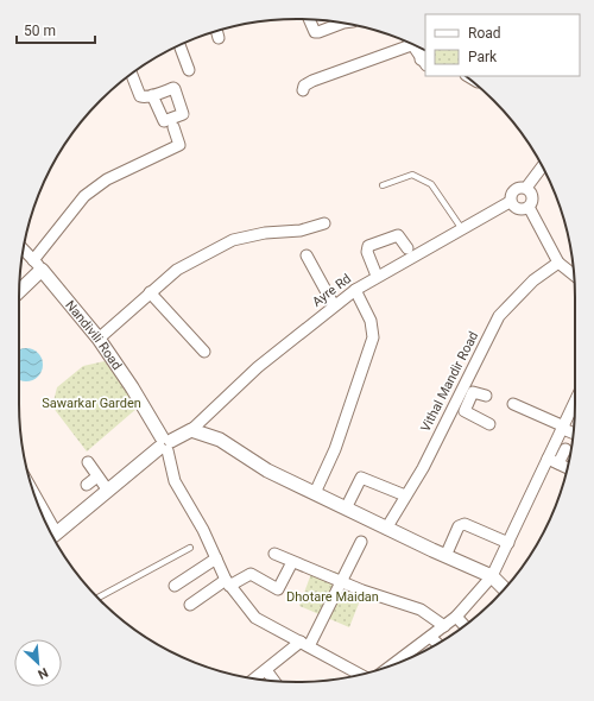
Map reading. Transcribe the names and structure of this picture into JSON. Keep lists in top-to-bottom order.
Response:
{
  "streets": {
    "street": ["Ayre Rd", "Nandivili Road", "Vithal Mandir Road"]
  },
  "parks": ["Sawarkar Garden", "Dhotare Maidan"],
  "legend": ["Road", "Park"],
  "scale_bar": "50 m",
  "north": "bottom right"
}
